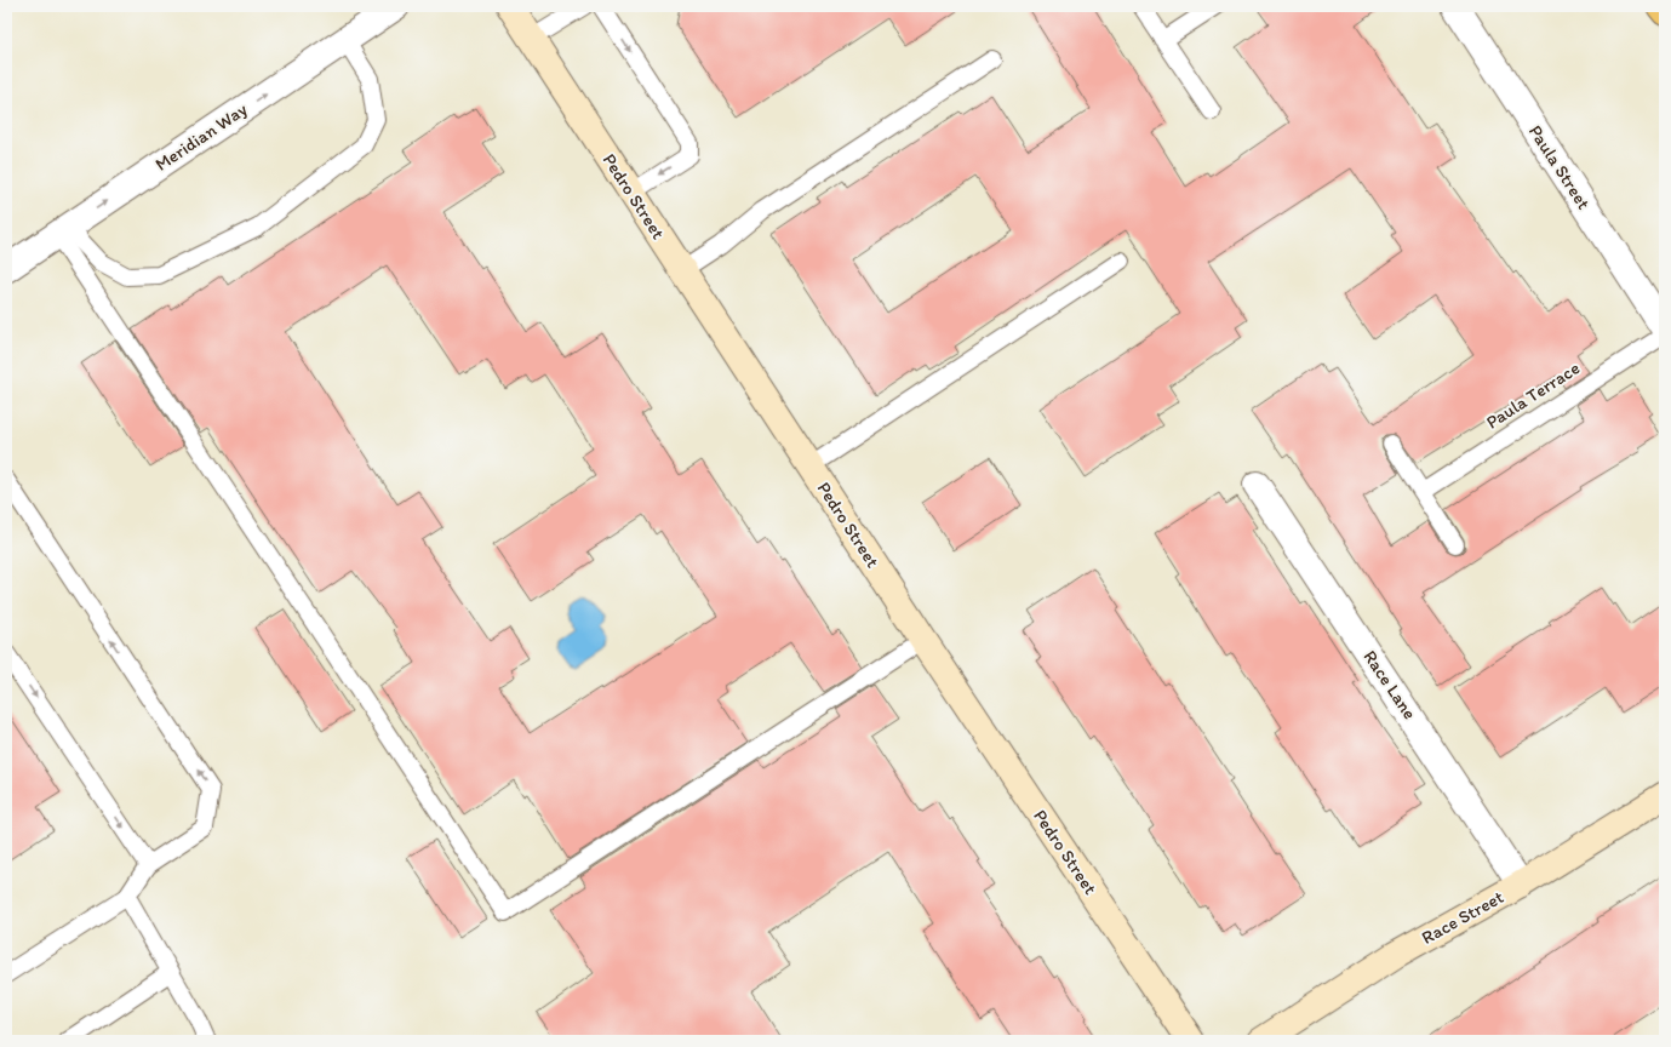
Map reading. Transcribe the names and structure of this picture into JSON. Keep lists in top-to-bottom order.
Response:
{
  "streets": {
    "street": [
      "Meridian Way",
      "Paula Street",
      "Pedro Street",
      "Race Lane",
      "Race Street"
    ],
    "lane": ["Paula Terrace"]
  },
  "crossings": [
    ["Race Lane", "Race Street"]
  ],
  "one_way": ["Meridian Way"]
}
